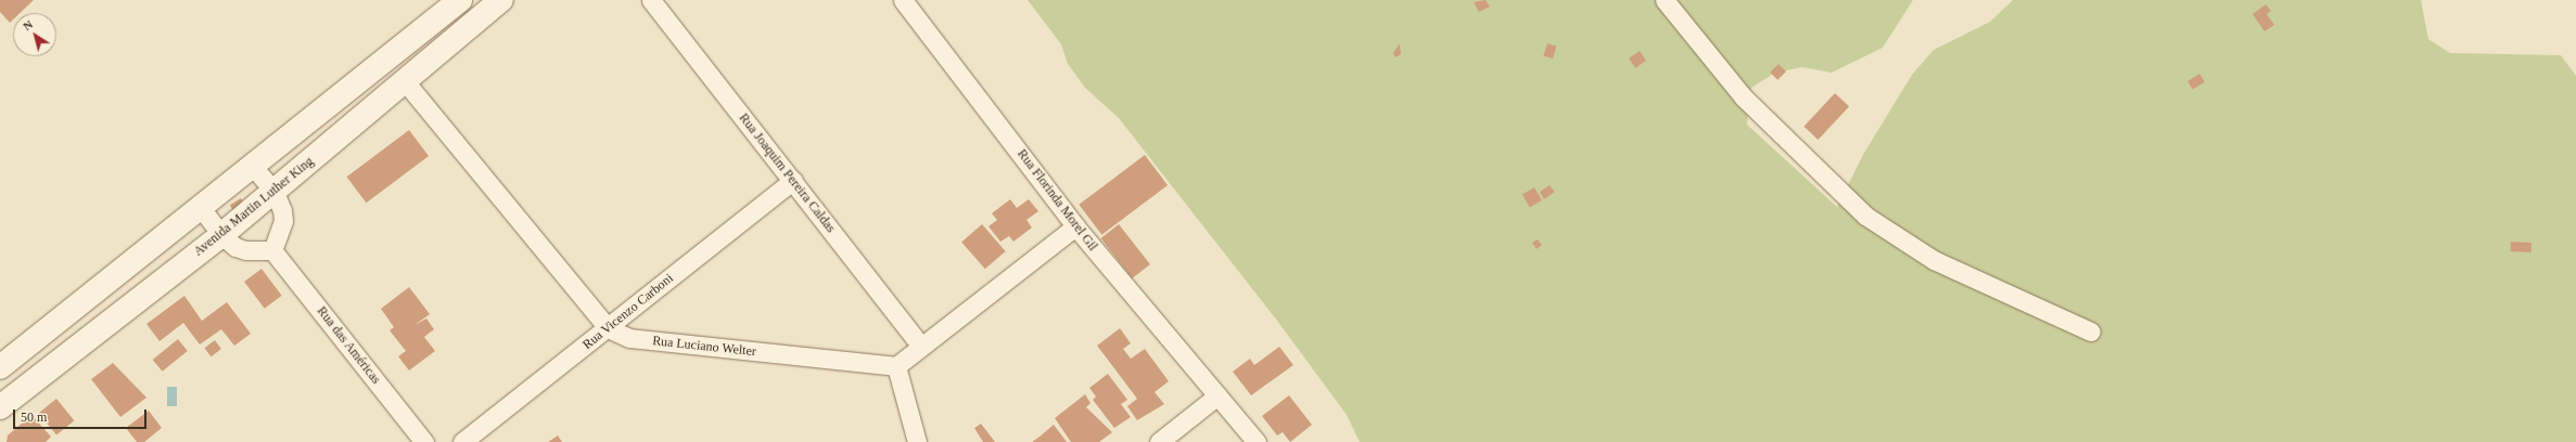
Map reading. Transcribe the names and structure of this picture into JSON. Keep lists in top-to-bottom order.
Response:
{
  "streets": {
    "main road": ["Avenida Martin Luther King"],
    "street": [
      "Rua Joaquim Pereira Caldas",
      "Rua Florinda Morel Gil",
      "Rua Vicenzo Carboni",
      "Rua das Américas",
      "Rua Luciano Welter"
    ]
  },
  "crossings": [
    ["Rua Joaquim Pereira Caldas", "Rua Vicenzo Carboni"],
    ["Avenida Martin Luther King", "Rua Luciano Welter"],
    ["Rua Vicenzo Carboni", "Rua Luciano Welter"]
  ],
  "scale_bar": "50 m",
  "north": "top left"
}
